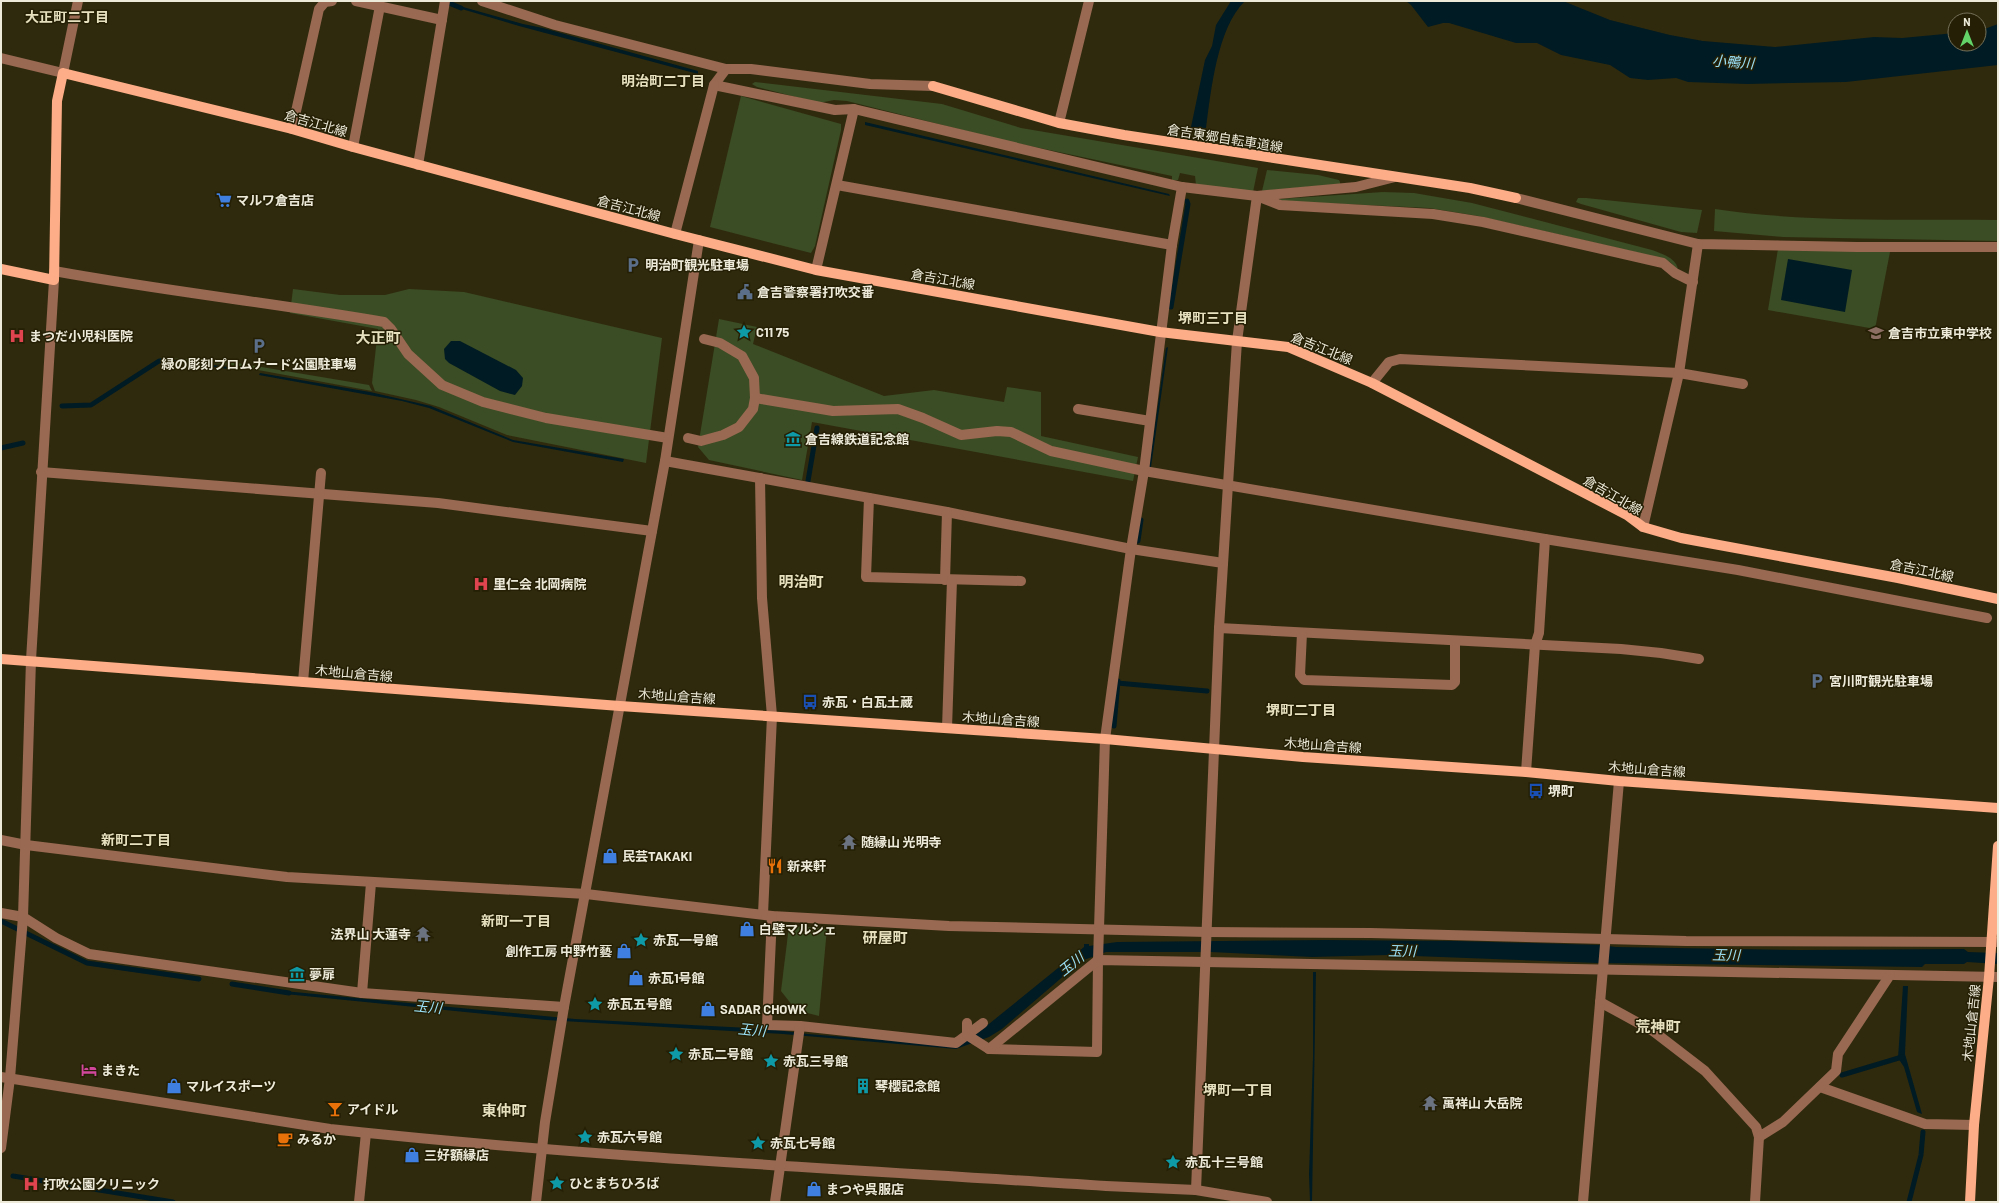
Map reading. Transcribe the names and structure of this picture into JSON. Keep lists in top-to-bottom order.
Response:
{
  "streets": {
    "main road": ["倉吉江北線", "倉吉東郷自転車道線", "木地山倉吉線"]
  },
  "districts": [
    "大正町二丁目",
    "明治町二丁目",
    "堺町三丁目",
    "大正町",
    "明治町",
    "堺町二丁目",
    "新町二丁目",
    "新町一丁目",
    "研屋町",
    "荒神町",
    "堺町一丁目",
    "東仲町"
  ],
  "water": ["小鴨川", "玉川"],
  "places": {
    "supermarket": ["マルワ倉吉店"],
    "parking": ["明治町観光駐車場", "緑の彫刻プロムナード公園駐車場", "宮川町観光駐車場"],
    "public building": ["倉吉警察署打吹交番"],
    "place": [
      "C11 75",
      "赤瓦一号館",
      "赤瓦五号館",
      "赤瓦二号館",
      "赤瓦三号館",
      "赤瓦六号館",
      "赤瓦七号館",
      "赤瓦十三号館",
      "ひとまちひろば"
    ],
    "school or university": ["倉吉市立東中学校"],
    "hospital": ["まつだ小児科医院", "里仁会 北岡病院", "打吹公園クリニック"],
    "museum": ["倉吉線鉄道記念館", "夢扉"],
    "bus stop": ["赤瓦・白瓦土蔵", "堺町"],
    "temple": ["随縁山 光明寺", "法界山 大蓮寺", "萬祥山 大岳院"],
    "shop": [
      "民芸TAKAKI",
      "白壁マルシェ",
      "創作工房 中野竹藝",
      "赤瓦1号館",
      "SADAR CHOWK",
      "マルイスポーツ",
      "三好額縁店",
      "まつや呉服店"
    ],
    "restaurant": ["新来軒"],
    "hotel": ["まきた"],
    "building": ["琴櫻記念館"],
    "bar": ["アイドル"],
    "cafe": ["みるか"]
  },
  "north": "top"
}
